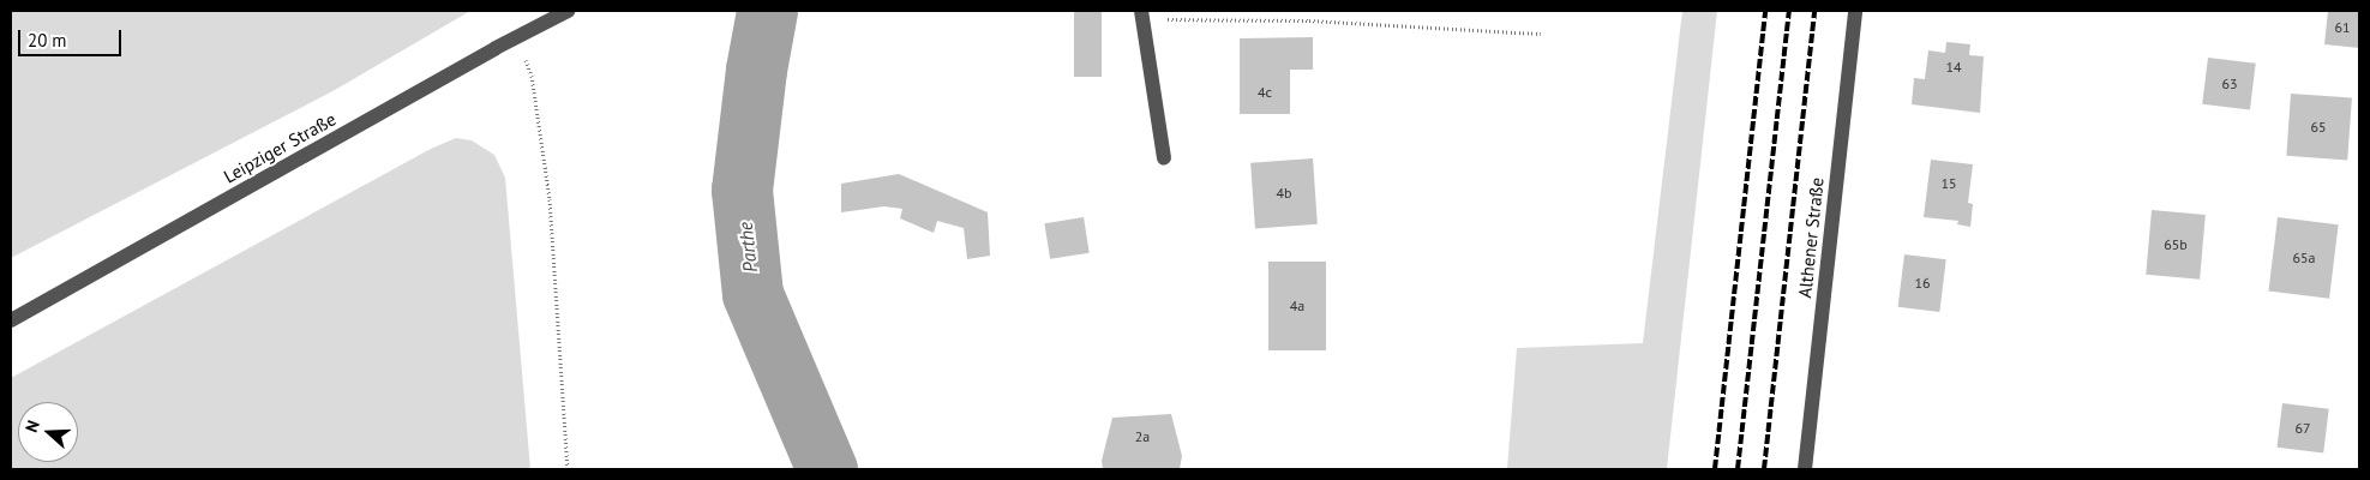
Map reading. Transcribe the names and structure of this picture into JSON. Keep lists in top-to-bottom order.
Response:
{
  "streets": {
    "street": ["Leipziger Straße", "Althener Straße"]
  },
  "water": ["Parthe"],
  "house_numbers": [
    "61",
    "14",
    "63",
    "4c",
    "65",
    "15",
    "4b",
    "65b",
    "65a",
    "16",
    "4a",
    "67",
    "2a"
  ],
  "scale_bar": "20 m",
  "north": "left"
}
